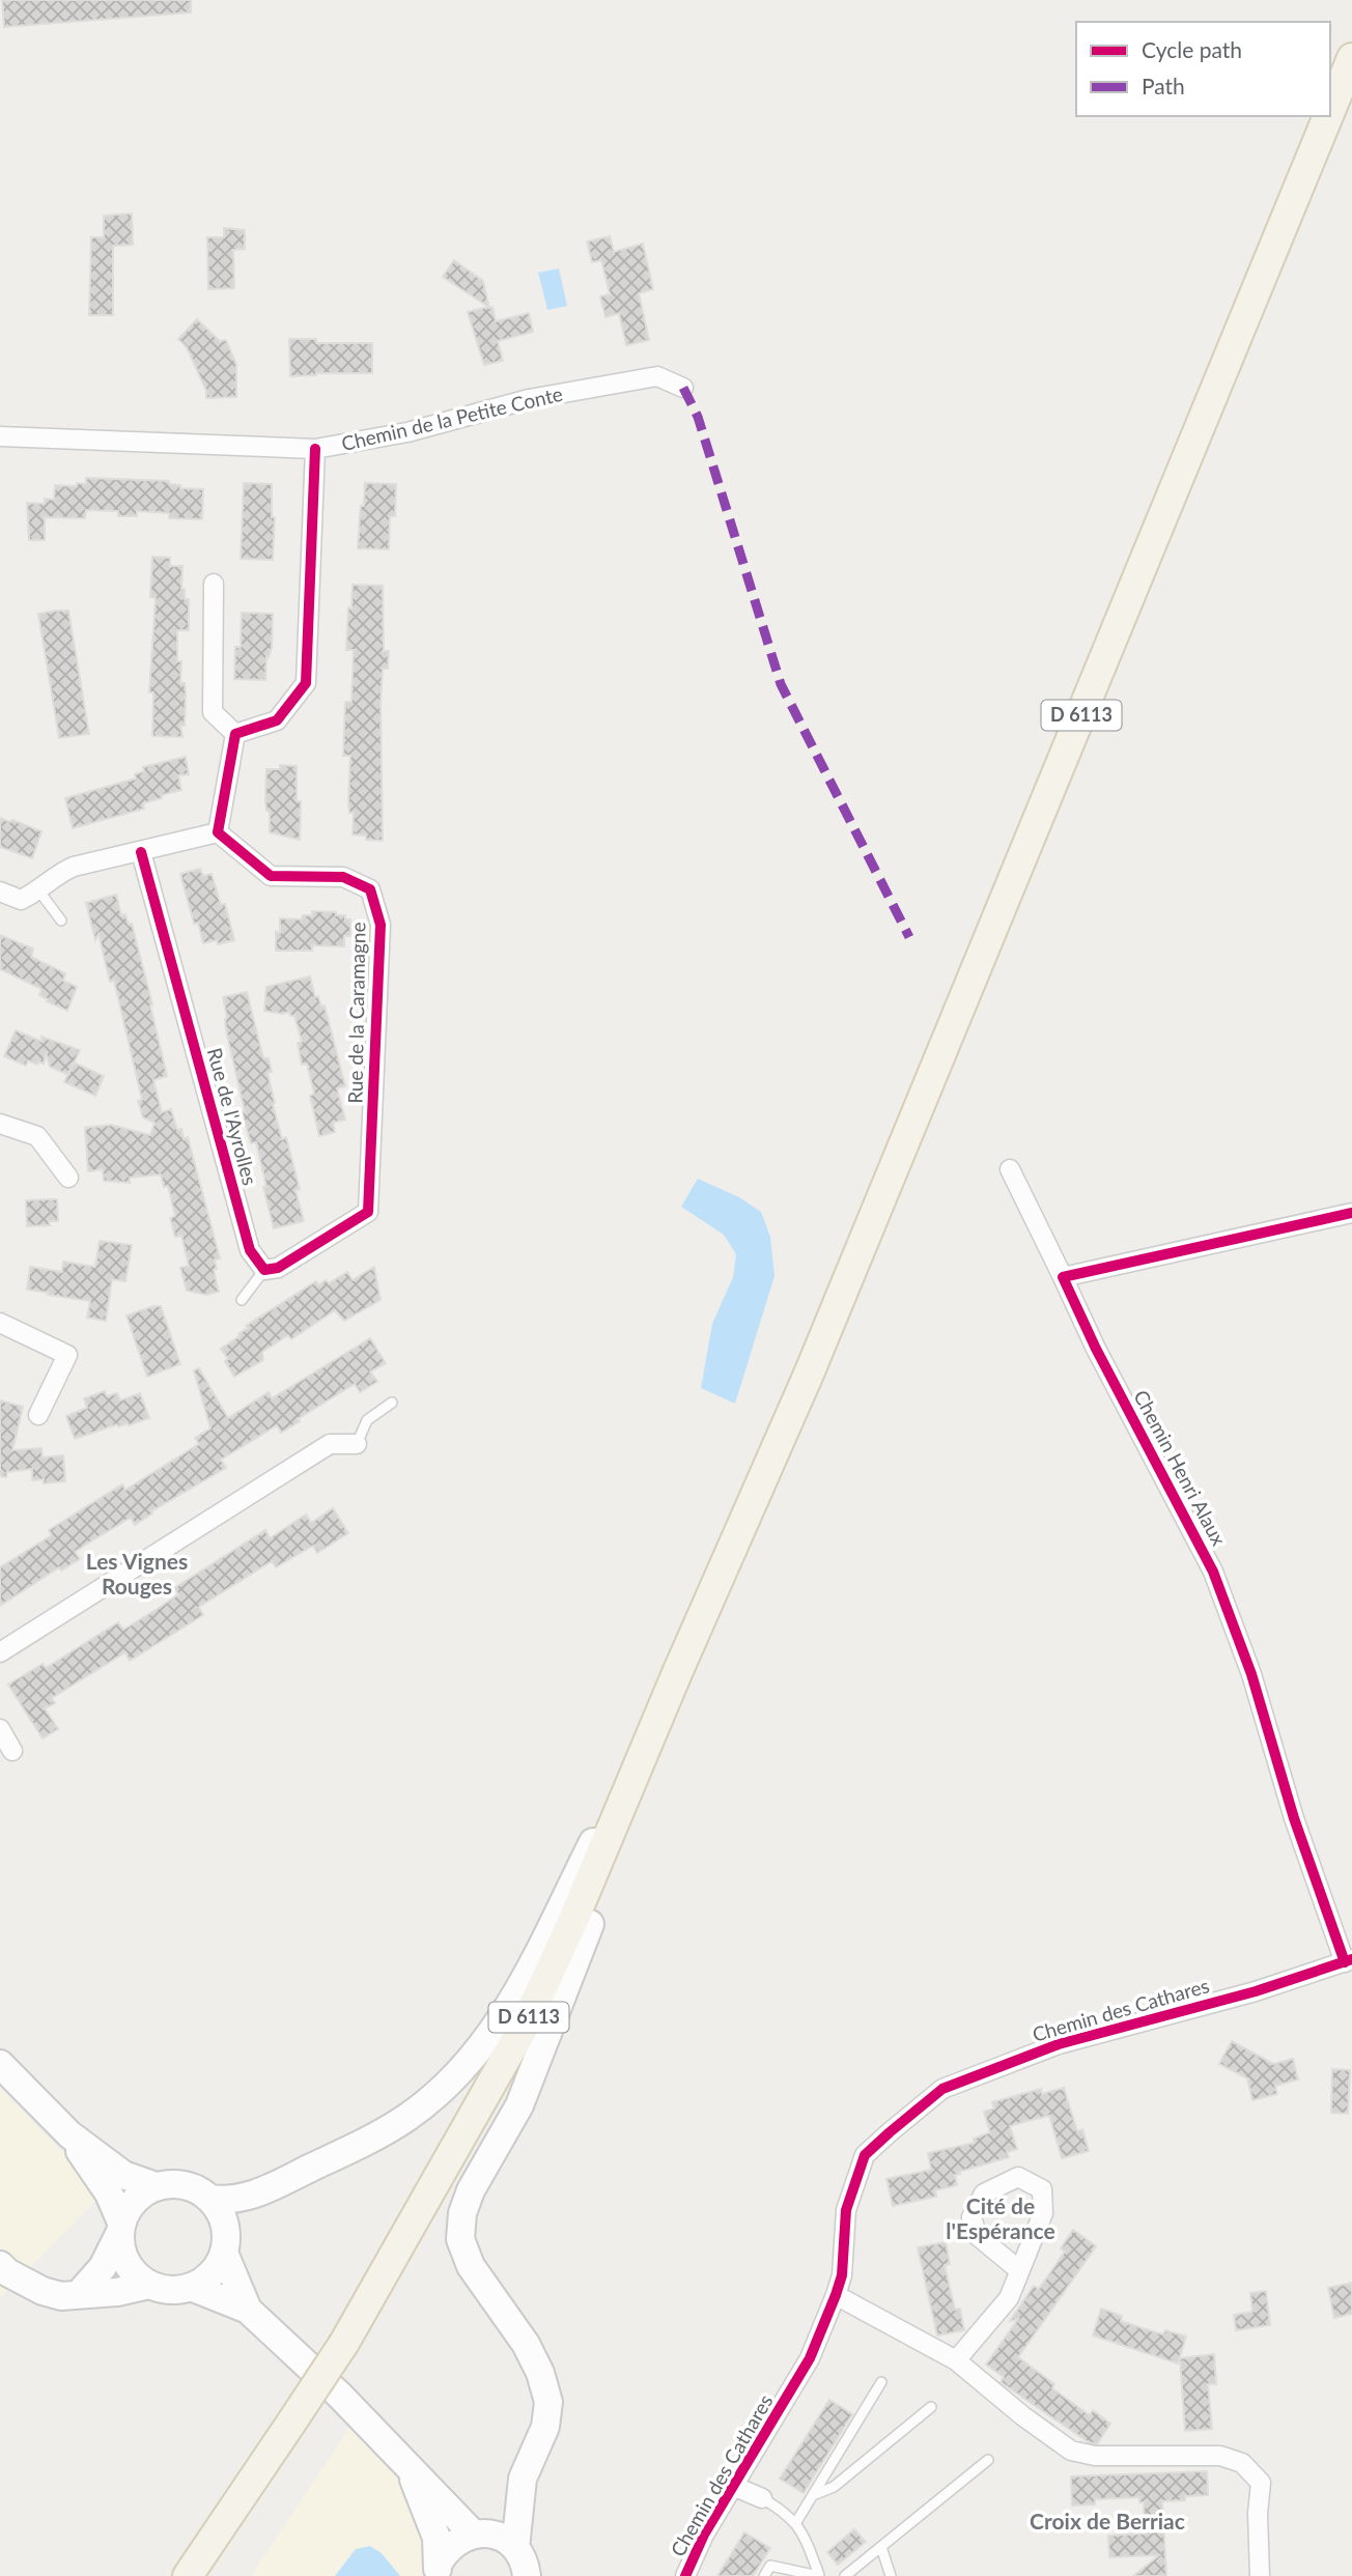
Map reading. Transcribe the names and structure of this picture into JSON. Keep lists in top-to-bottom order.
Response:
{
  "streets": {
    "main road": ["D 6113"],
    "street": [
      "Chemin de la Petite Conte",
      "Rue de la Caramagne",
      "Rue de l'Ayrolles",
      "Chemin Henri Alaux",
      "Chemin des Cathares"
    ]
  },
  "crossings": [
    ["Rue de la Caramagne", "Rue de l'Ayrolles"],
    ["Chemin Henri Alaux", "Chemin des Cathares"]
  ],
  "districts": ["Les Vignes Rouges", "Cité de l'Espérance", "Croix de Berriac"],
  "legend": ["Cycle path", "Path"]
}
